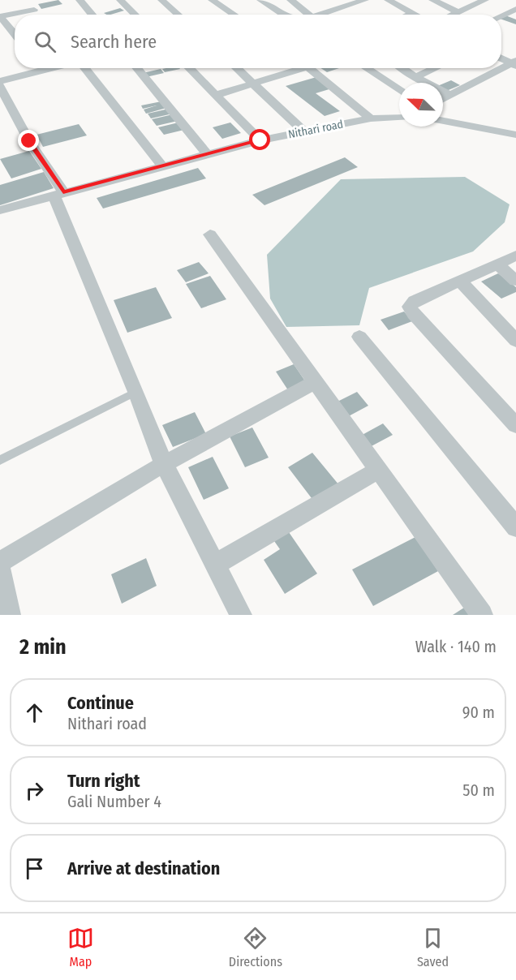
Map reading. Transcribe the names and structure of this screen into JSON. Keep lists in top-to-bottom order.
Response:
{
  "streets": {
    "street": ["Nithari road"]
  },
  "north": "top left",
  "page": {
    "search": "Search here",
    "heading": ["2 min", "Walk · 140 m"],
    "list": [
      ["Continue", "Nithari road", "90 m"],
      ["Turn right", "Gali Number 4", "50 m"],
      "Arrive at destination"
    ],
    "nav": ["Map", "Directions", "Saved"]
  }
}
